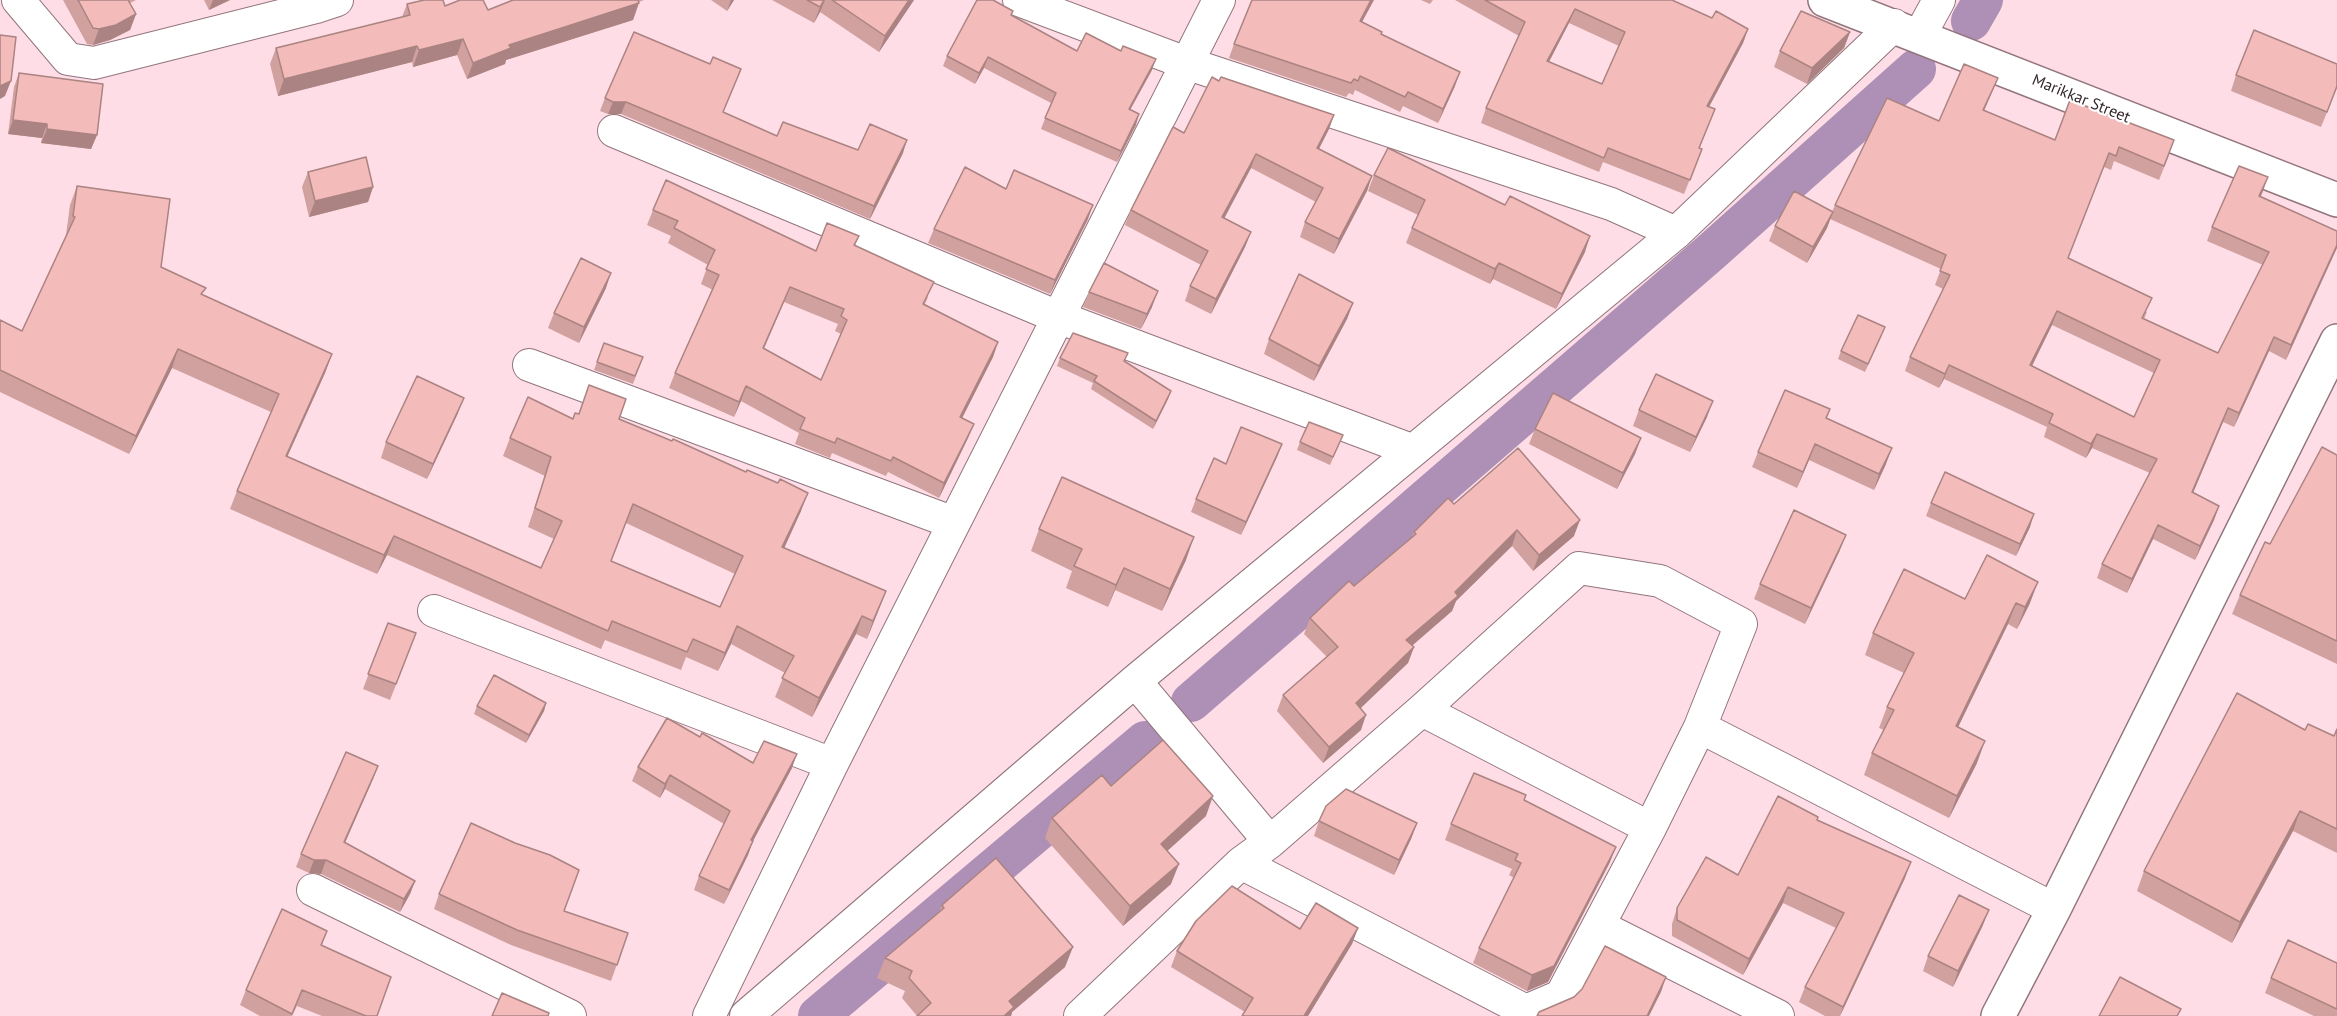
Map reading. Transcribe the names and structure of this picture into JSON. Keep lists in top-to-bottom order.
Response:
{
  "streets": {
    "street": ["Marikkar Street"]
  }
}
